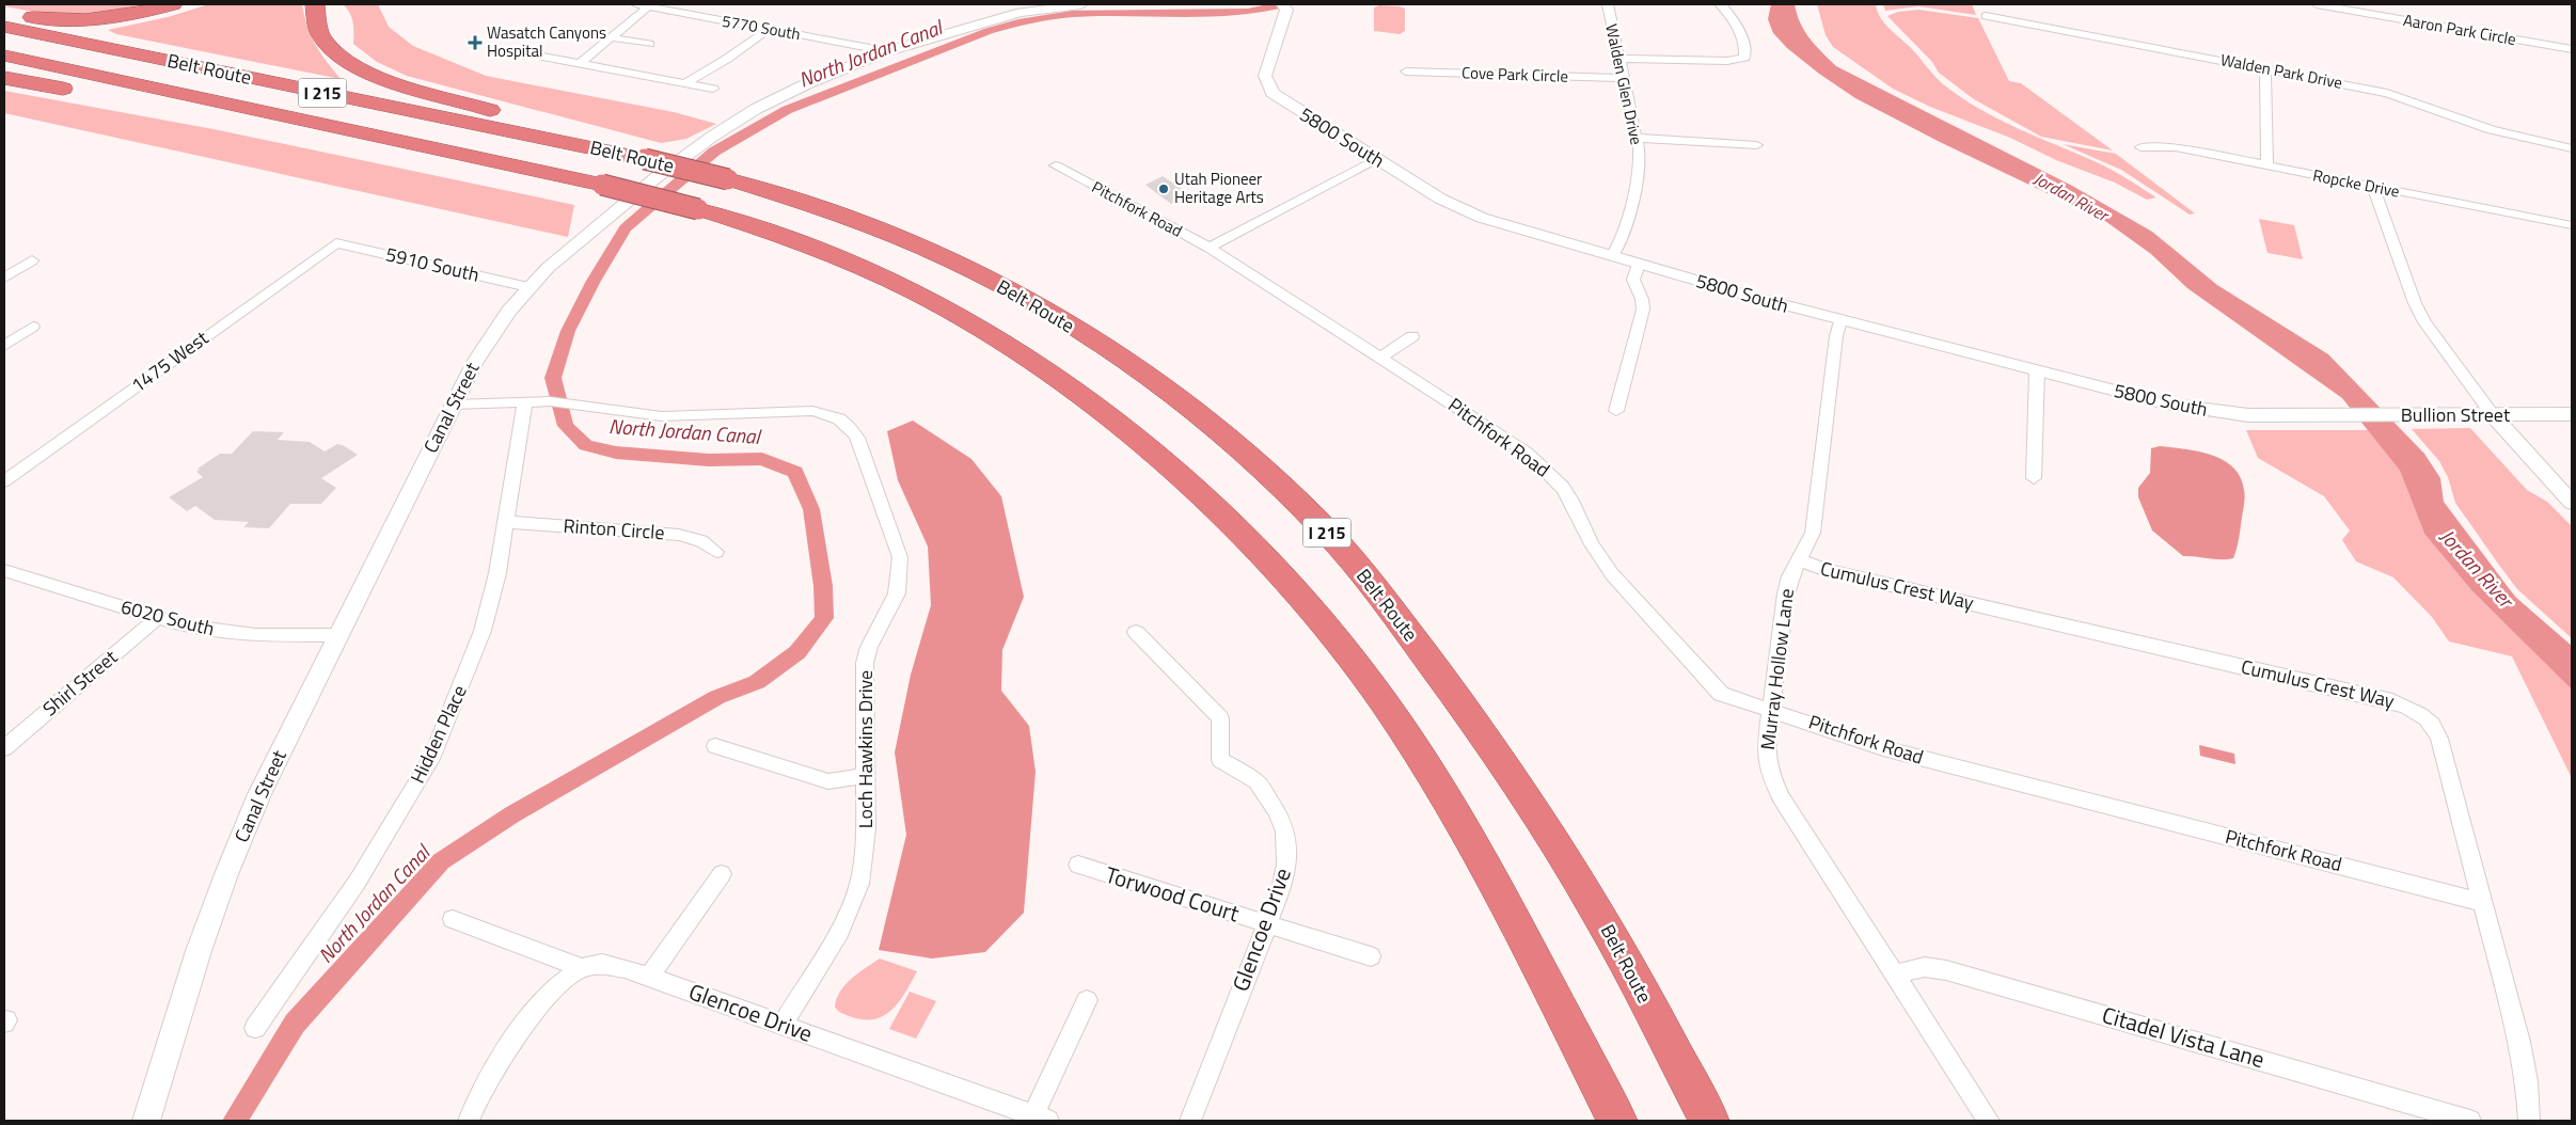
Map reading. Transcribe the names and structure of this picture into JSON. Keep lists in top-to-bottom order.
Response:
{
  "streets": {
    "highway": ["Belt Route", "I 215"],
    "street": [
      "5770 South",
      "Aaron Park Circle",
      "Walden Park Drive",
      "Cove Park Circle",
      "Walden Glen Drive",
      "5800 South",
      "Ropcke Drive",
      "Pitchfork Road",
      "5910 South",
      "1475 West",
      "Canal Street",
      "Bullion Street",
      "Rinton Circle",
      "Cumulus Crest Way",
      "6020 South",
      "Murray Hollow Lane",
      "Shirl Street",
      "Hidden Place",
      "Loch Hawkins Drive",
      "Torwood Court",
      "Glencoe Drive",
      "Citadel Vista Lane"
    ]
  },
  "crossings": [
    ["5770 South", "Canal Street"],
    ["Cove Park Circle", "Walden Glen Drive"],
    ["Walden Glen Drive", "5800 South"],
    ["5800 South", "Bullion Street"],
    ["5800 South", "Murray Hollow Lane"],
    ["Pitchfork Road", "Cumulus Crest Way"],
    ["Pitchfork Road", "Murray Hollow Lane"],
    ["5910 South", "1475 West"],
    ["5910 South", "Canal Street"],
    ["Canal Street", "6020 South"],
    ["Canal Street", "Loch Hawkins Drive"],
    ["Rinton Circle", "Hidden Place"],
    ["Cumulus Crest Way", "Murray Hollow Lane"],
    ["6020 South", "Shirl Street"],
    ["Murray Hollow Lane", "Citadel Vista Lane"],
    ["Hidden Place", "Loch Hawkins Drive"],
    ["Loch Hawkins Drive", "Glencoe Drive"],
    ["Torwood Court", "Glencoe Drive"]
  ],
  "water": ["North Jordan Canal", "Jordan River"],
  "places": {
    "health": ["Wasatch Canyons Hospital"],
    "other": ["Utah Pioneer Heritage Arts"]
  }
}
